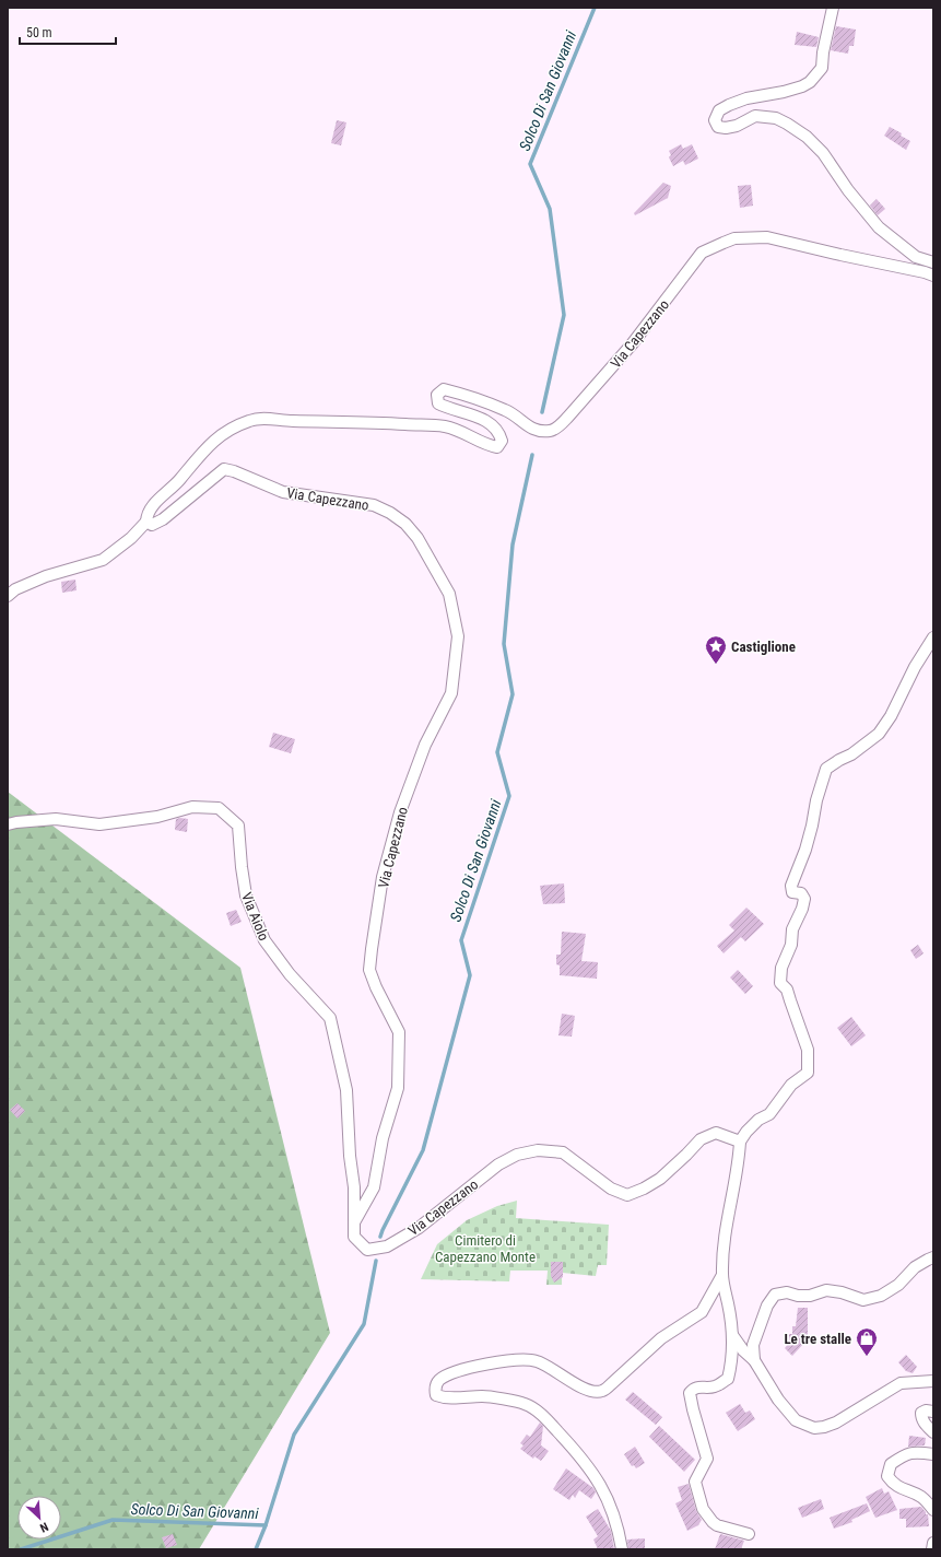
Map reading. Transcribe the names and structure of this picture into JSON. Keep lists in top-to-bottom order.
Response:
{
  "streets": {
    "street": ["Via Capezzano", "Via Aiolo"]
  },
  "crossings": [
    ["Via Capezzano", "Via Aiolo"]
  ],
  "water": ["Solco Di San Giovanni"],
  "parks": ["Cimitero di Capezzano Monte"],
  "places": {
    "place": ["Castiglione"],
    "shop": ["Le tre stalle"]
  },
  "scale_bar": "50 m",
  "north": "bottom right"
}
